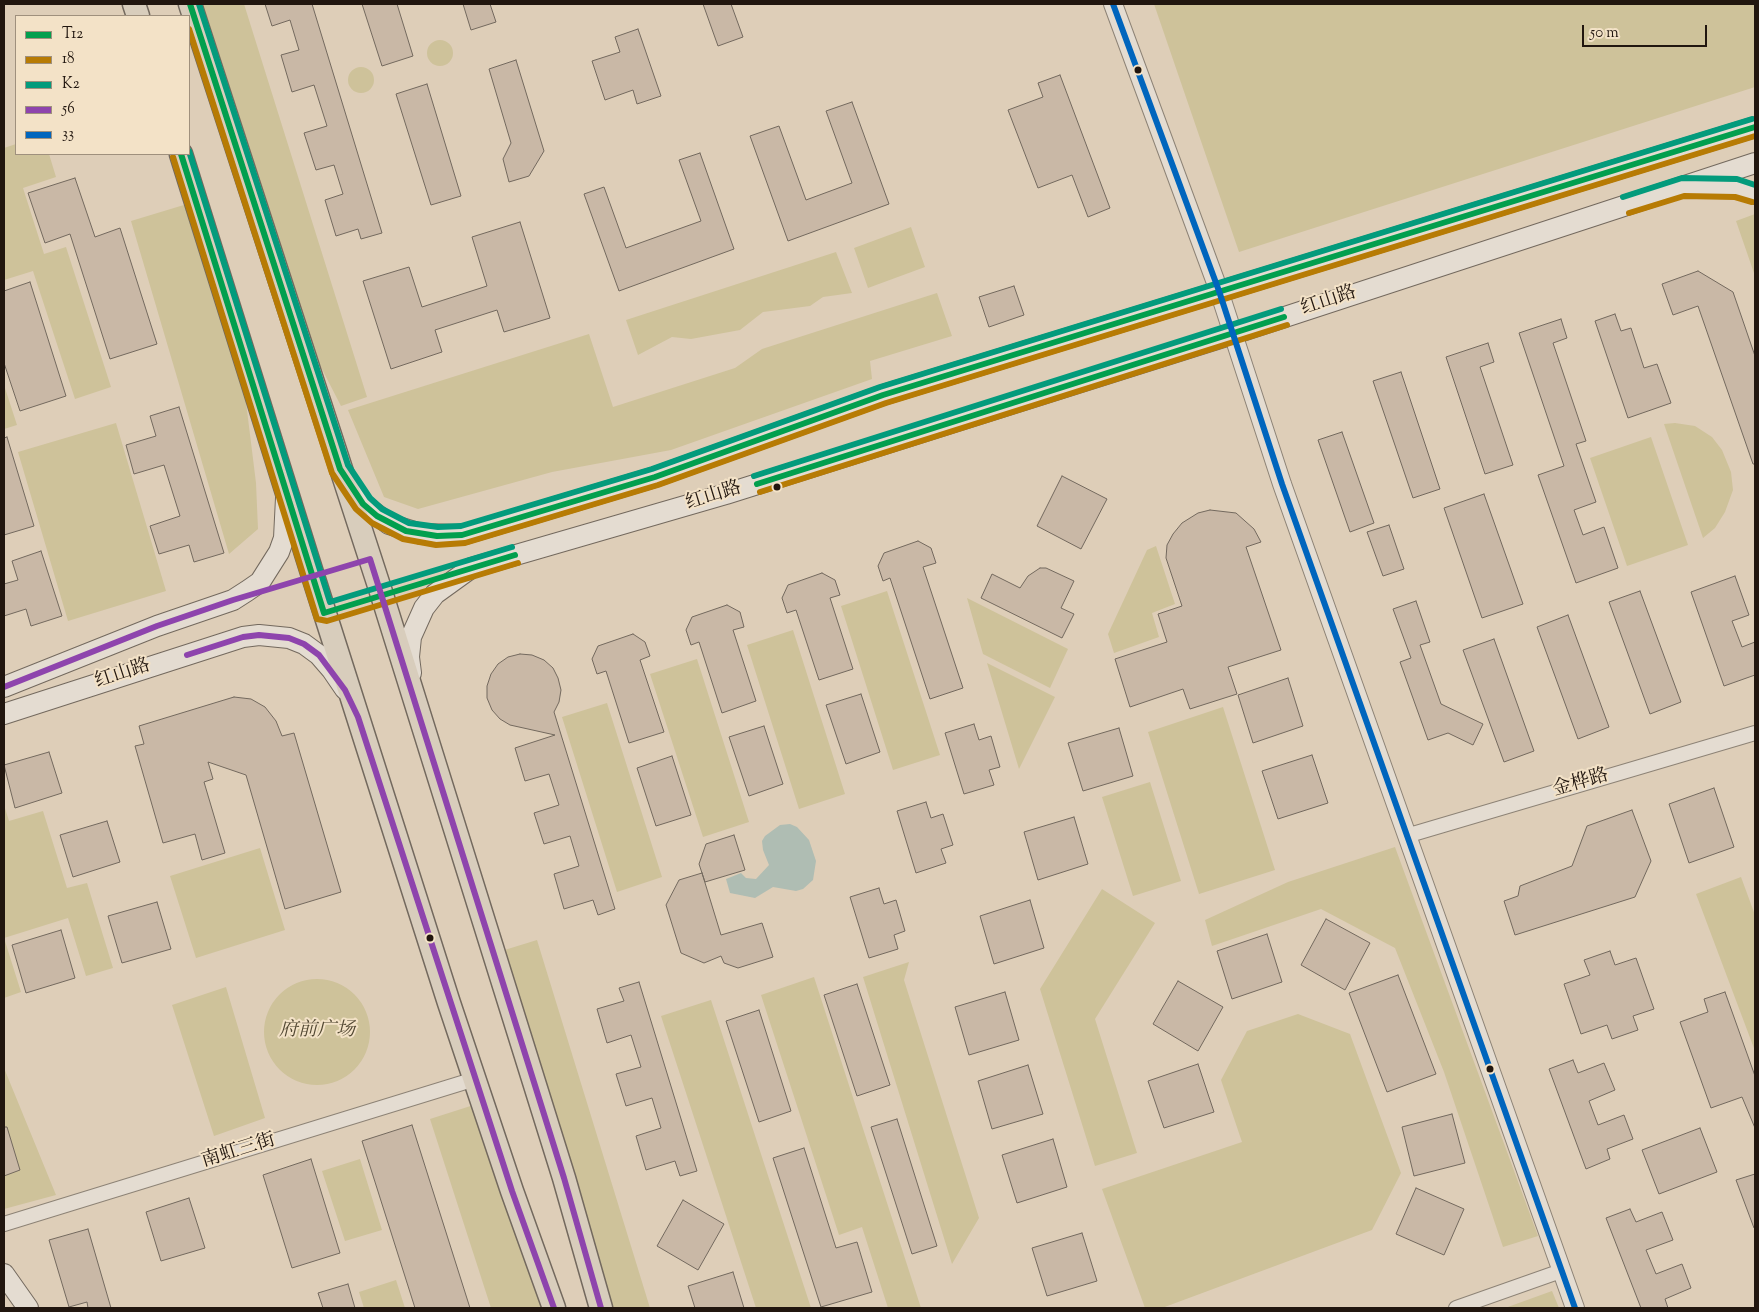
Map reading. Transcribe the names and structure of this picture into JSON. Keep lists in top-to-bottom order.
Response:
{
  "streets": {
    "main road": ["红山路"],
    "street": ["金桦路", "南虹三街"]
  },
  "parks": ["府前广场"],
  "lines": [
    "transit line T12",
    "transit line K2",
    "transit line 33",
    "transit line 18",
    "transit line 56"
  ],
  "legend": [
    "T12",
    "18",
    "K2",
    "56",
    "33"
  ],
  "scale_bar": "50 m"
}
